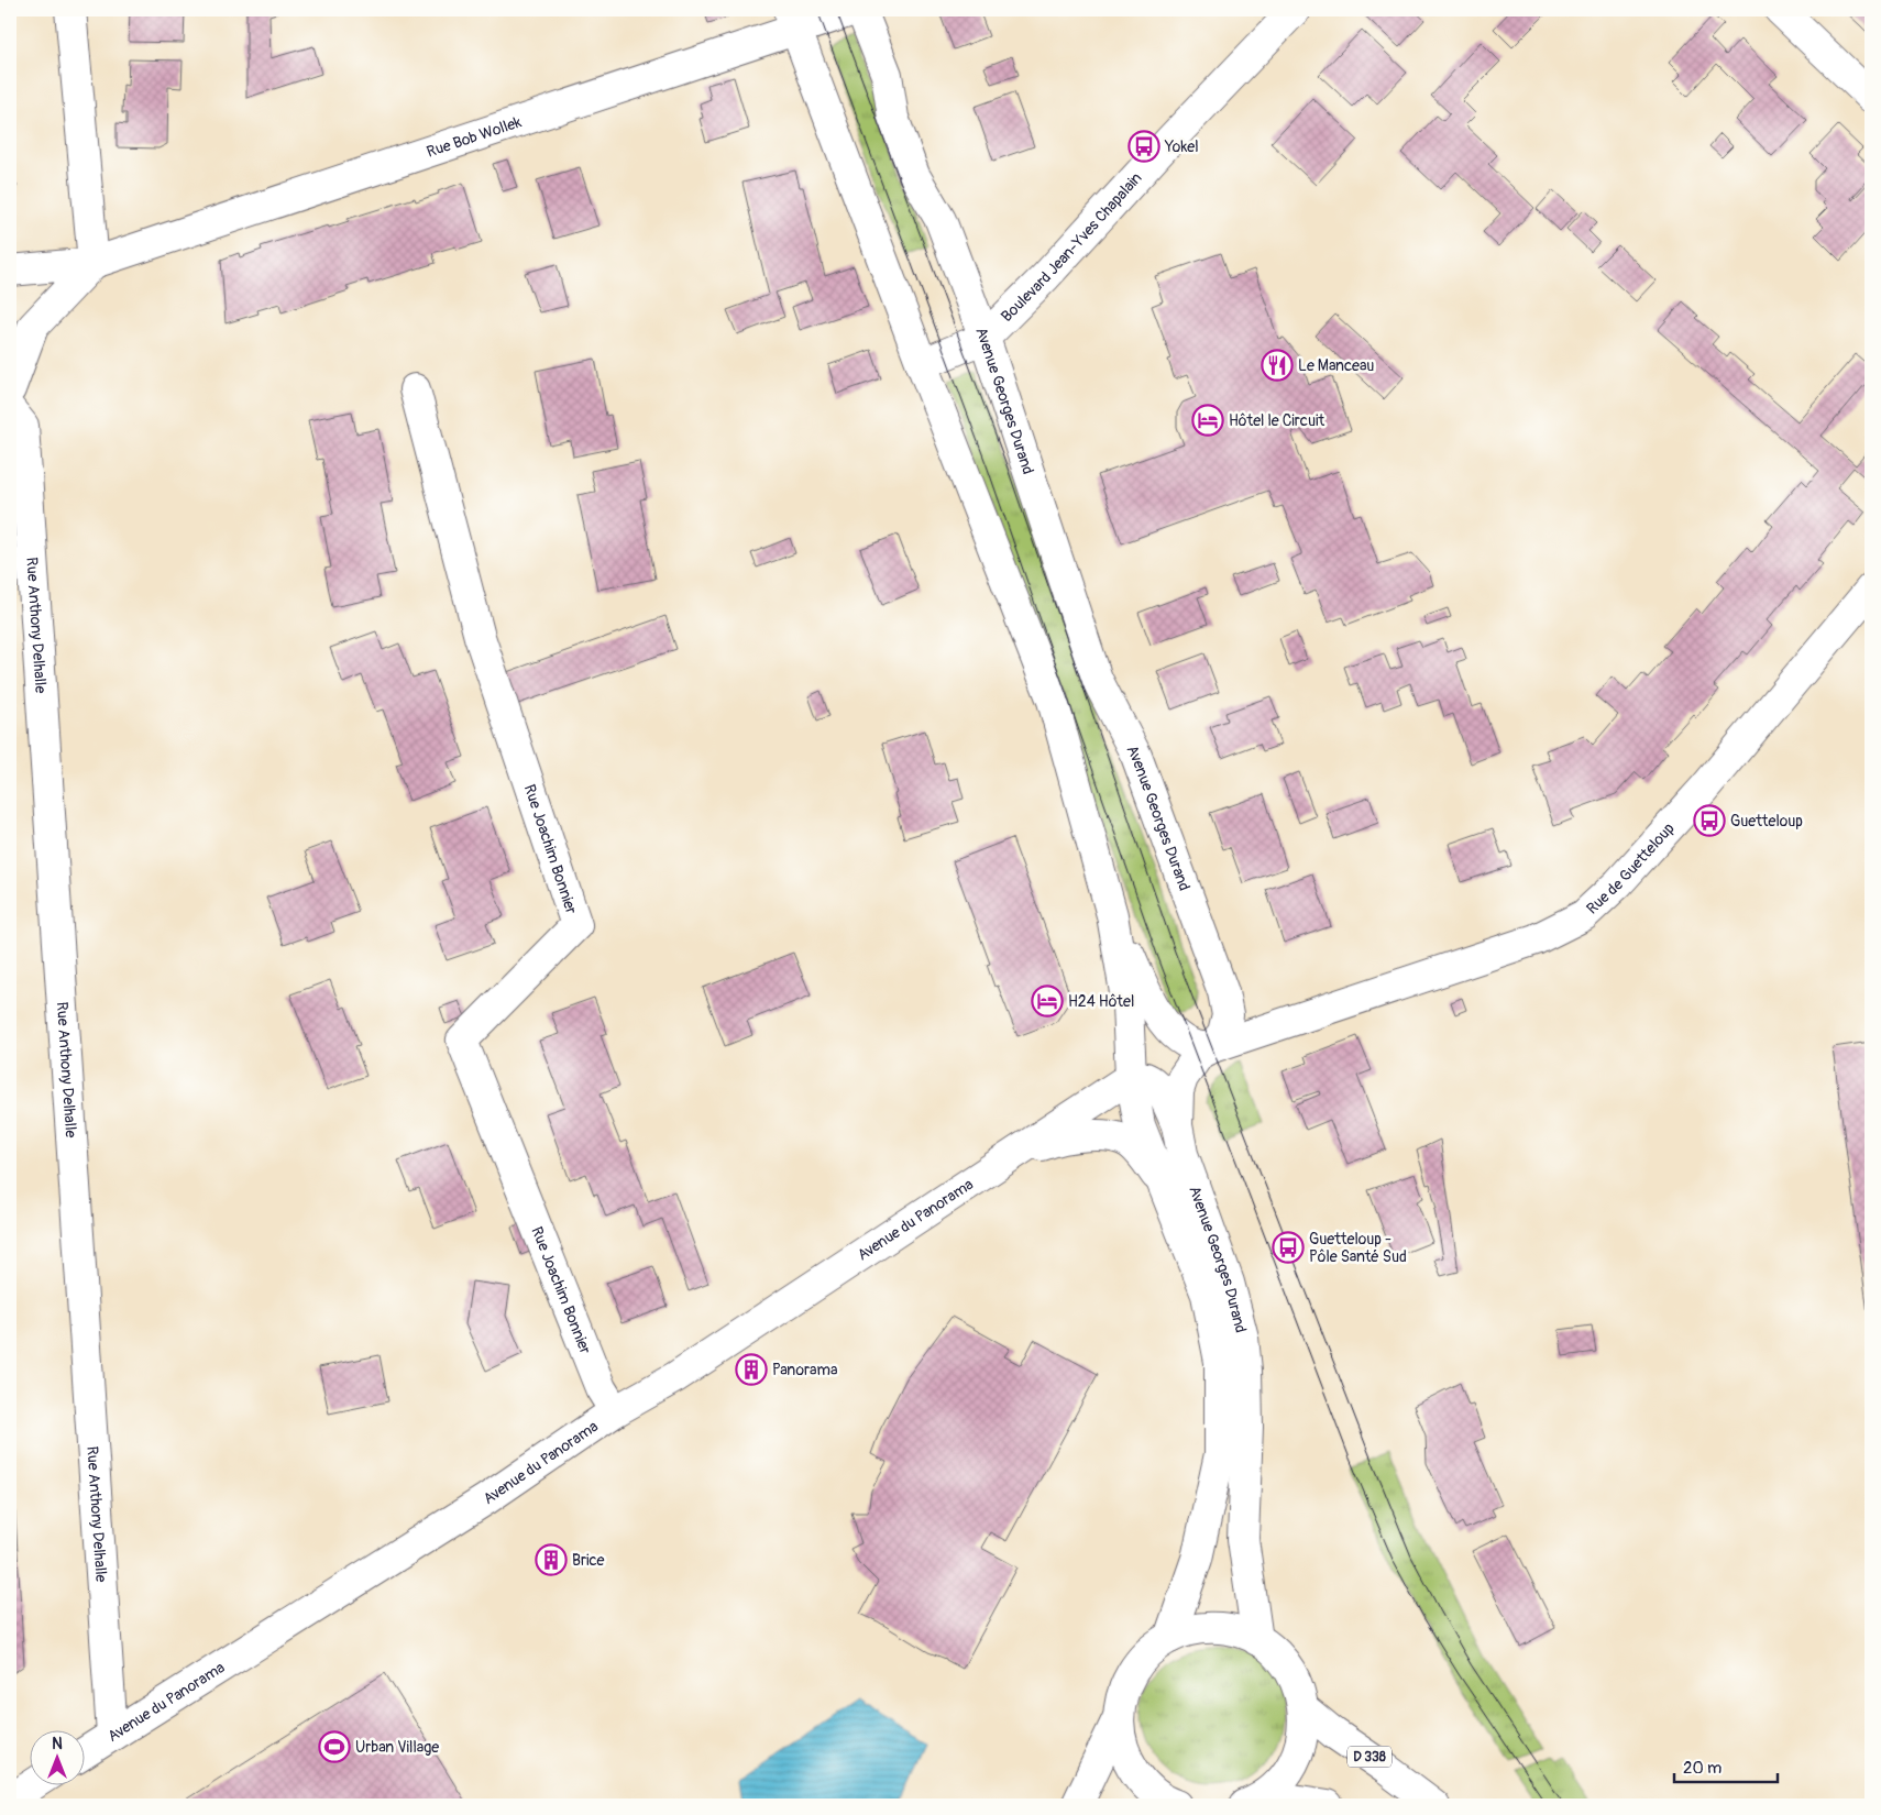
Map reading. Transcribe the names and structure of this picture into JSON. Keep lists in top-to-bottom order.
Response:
{
  "streets": {
    "main road": [
      "Rue Bob Wollek",
      "Boulevard Jean-Yves Chapalain",
      "Avenue Georges Durand",
      "Rue Anthony Delhalle",
      "Rue Joachim Bonnier",
      "Rue de Guetteloup",
      "Avenue du Panorama",
      "D 338"
    ]
  },
  "crossings": [
    ["Rue Bob Wollek", "Avenue Georges Durand"],
    ["Boulevard Jean-Yves Chapalain", "Avenue Georges Durand"],
    ["Avenue Georges Durand", "Rue de Guetteloup"],
    ["Avenue Georges Durand", "Avenue du Panorama"],
    ["Rue Anthony Delhalle", "Avenue du Panorama"],
    ["Rue Joachim Bonnier", "Avenue du Panorama"]
  ],
  "places": {
    "bus stop": ["Yokel", "Guetteloup", "Guetteloup - Pôle Santé Sud"],
    "restaurant": ["Le Manceau"],
    "hotel": ["Hôtel le Circuit", "H24 Hôtel"],
    "building": ["Panorama", "Brice"],
    "sports": ["Urban Village"]
  },
  "scale_bar": "20 m",
  "north": "top"
}
